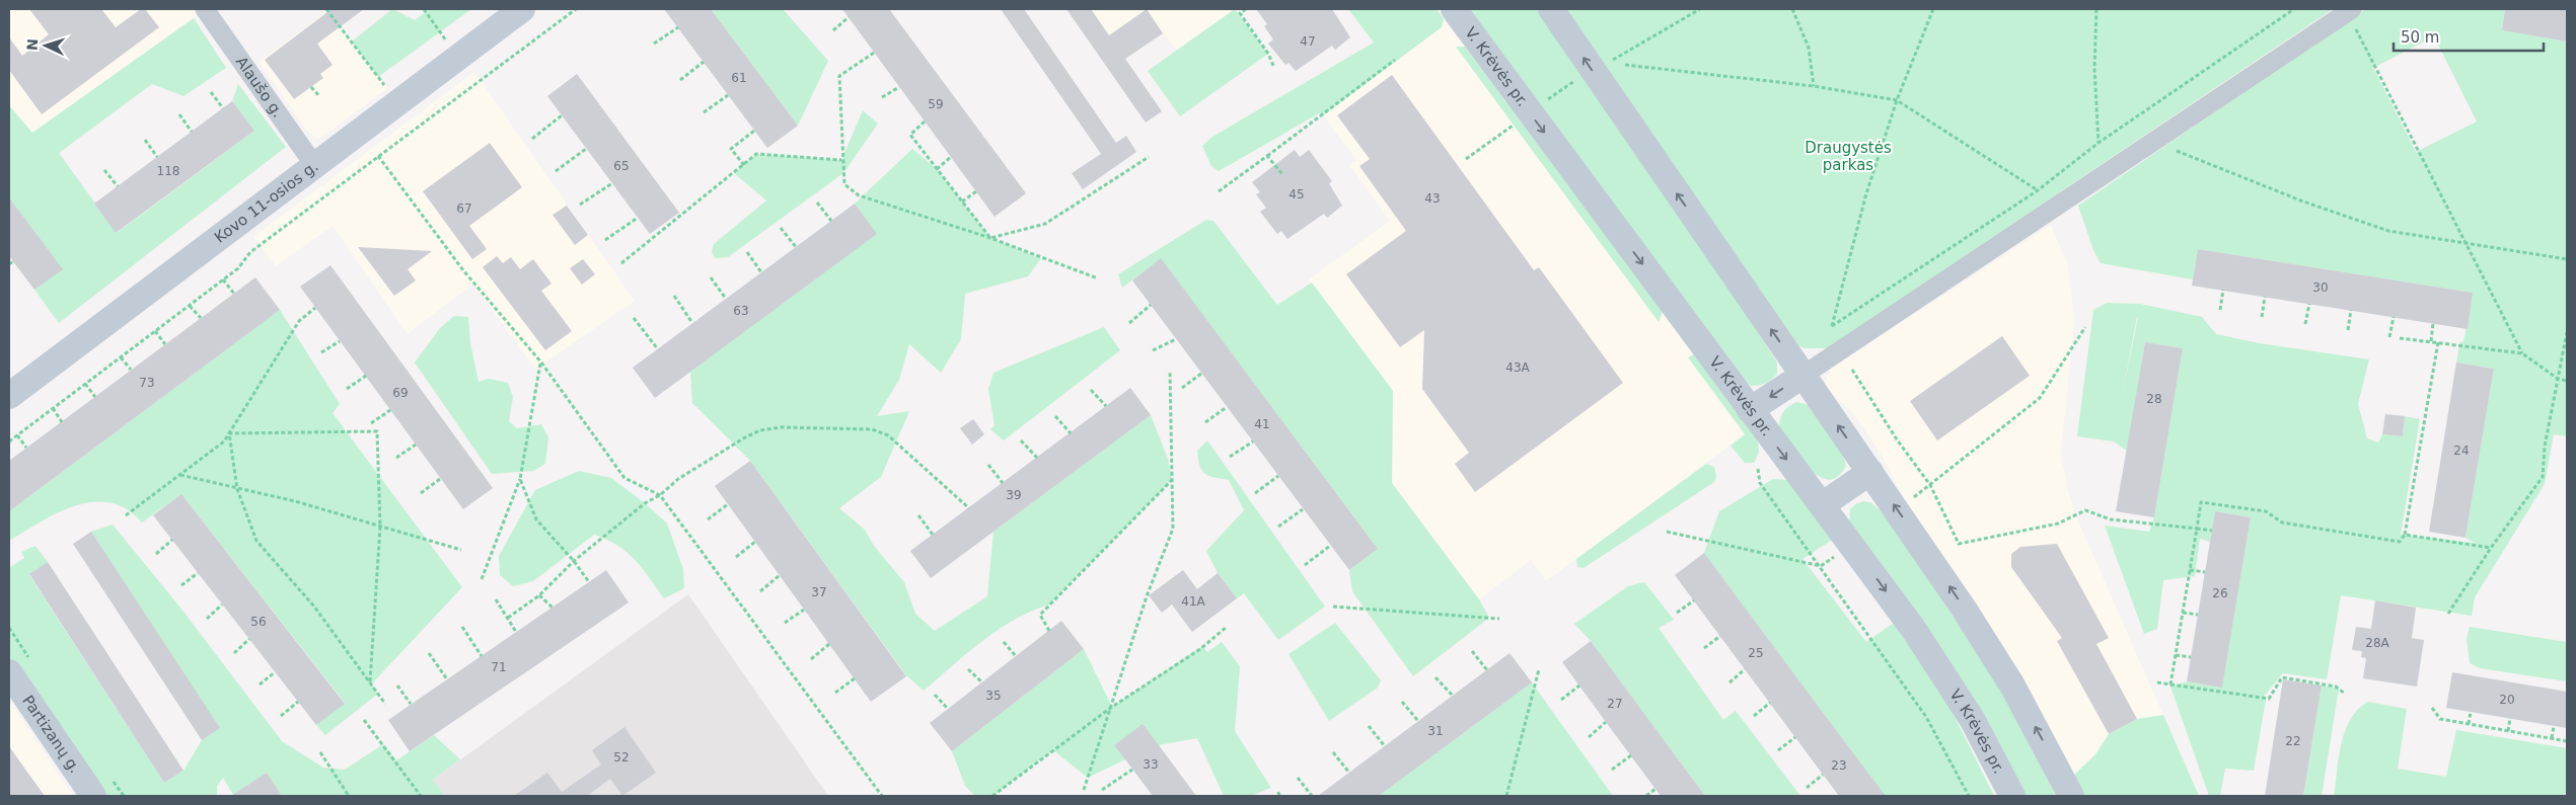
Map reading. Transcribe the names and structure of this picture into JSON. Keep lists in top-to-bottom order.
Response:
{
  "streets": {
    "main road": ["V. Krėvės pr.", "Kovo 11-osios g.", "Partizanų g."],
    "street": ["Alaušo g."]
  },
  "crossings": [
    ["Alaušo g.", "Kovo 11-osios g."]
  ],
  "parks": ["Draugystės parkas"],
  "house_numbers": [
    "47",
    "61",
    "59",
    "65",
    "118",
    "45",
    "43",
    "67",
    "30",
    "63",
    "43A",
    "73",
    "69",
    "28",
    "41",
    "24",
    "39",
    "37",
    "26",
    "41A",
    "56",
    "28A",
    "25",
    "71",
    "35",
    "20",
    "27",
    "31",
    "22",
    "52",
    "33",
    "23"
  ],
  "scale_bar": "50 m",
  "north": "left"
}
